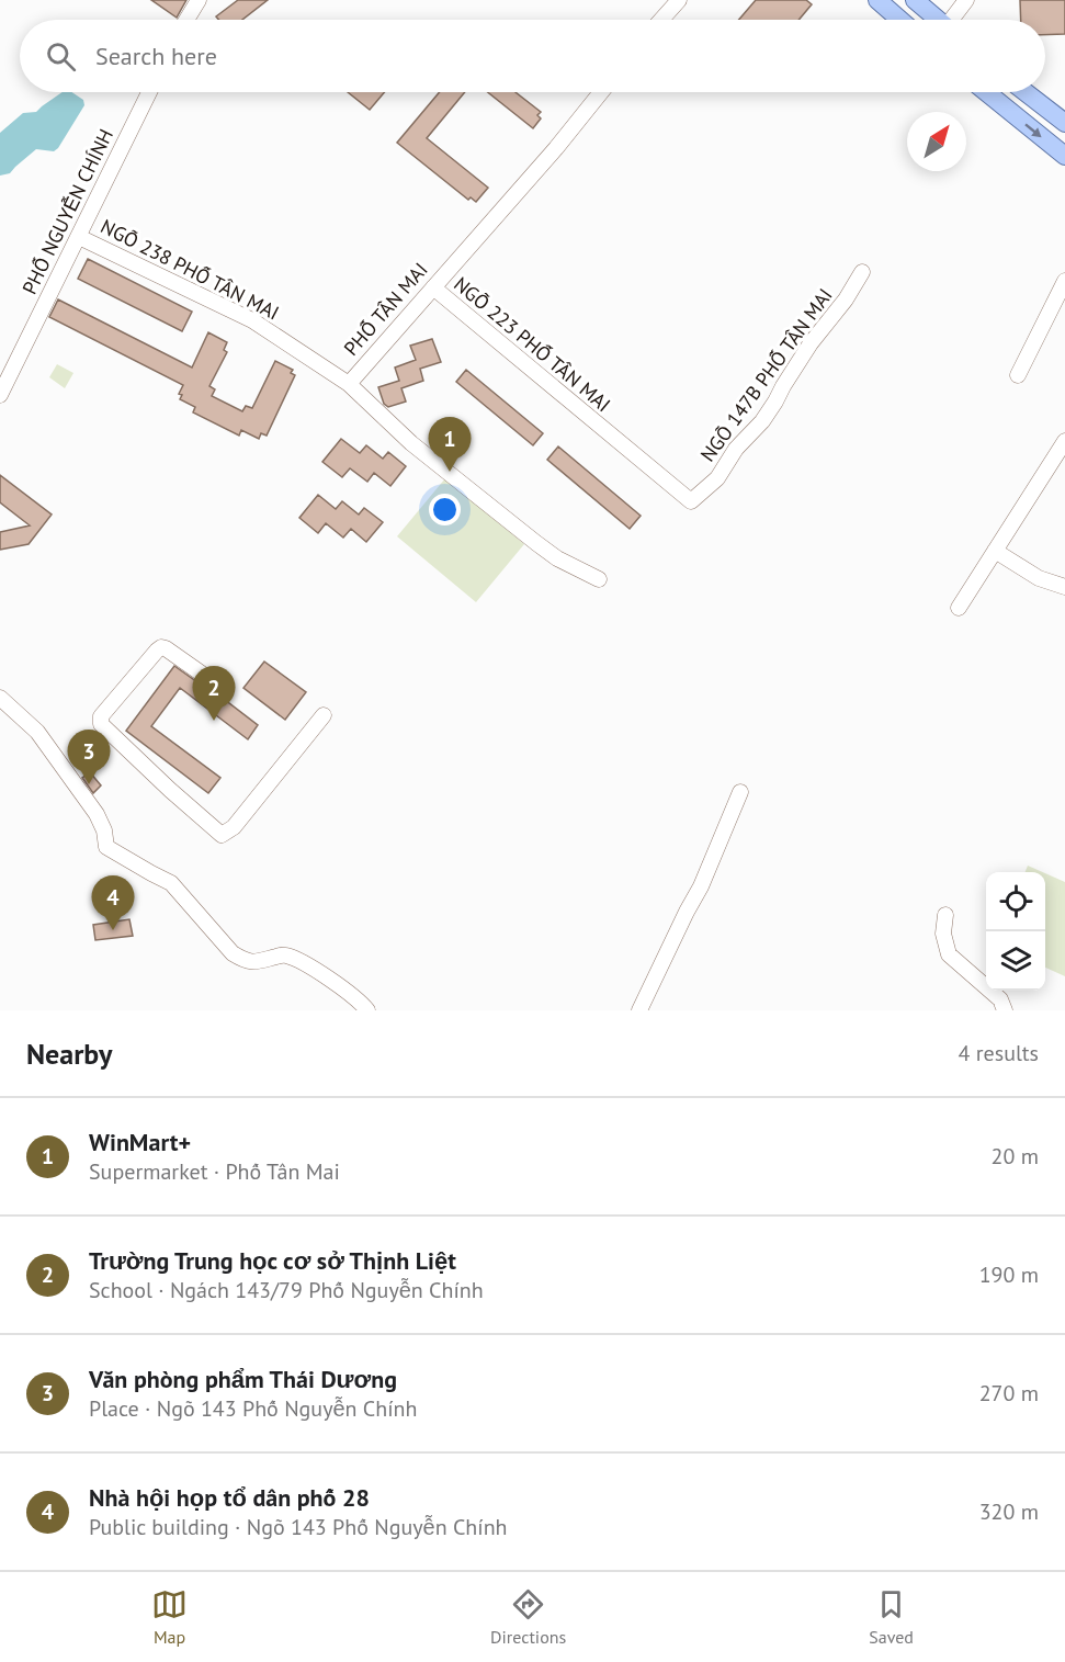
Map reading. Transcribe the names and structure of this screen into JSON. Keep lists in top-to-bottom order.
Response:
{
  "streets": {
    "street": [
      "PHỐ NGUYỄN CHÍNH",
      "NGÕ 238 PHỐ TÂN MAI",
      "PHỐ TÂN MAI",
      "NGÕ 223 PHỐ TÂN MAI",
      "NGÕ 147B PHỐ TÂN MAI"
    ]
  },
  "crossings": [
    ["PHỐ NGUYỄN CHÍNH", "NGÕ 238 PHỐ TÂN MAI"],
    ["NGÕ 238 PHỐ TÂN MAI", "PHỐ TÂN MAI"],
    ["PHỐ TÂN MAI", "NGÕ 223 PHỐ TÂN MAI"],
    ["NGÕ 223 PHỐ TÂN MAI", "NGÕ 147B PHỐ TÂN MAI"]
  ],
  "north": "top right",
  "page": {
    "search": "Search here",
    "pins": [
      "1",
      "2",
      "3",
      "4"
    ],
    "heading": ["Nearby", "4 results"],
    "list": [
      {
        "mark": "1",
        "name": "WinMart+",
        "note": "Supermarket · Phố Tân Mai",
        "value": "20 m"
      },
      {
        "mark": "2",
        "name": "Trường Trung học cơ sở Thịnh Liệt",
        "note": "School · Ngách 143/79 Phố Nguyễn Chính",
        "value": "190 m"
      },
      {
        "mark": "3",
        "name": "Văn phòng phẩm Thái Dương",
        "note": "Place · Ngõ 143 Phố Nguyễn Chính",
        "value": "270 m"
      },
      {
        "mark": "4",
        "name": "Nhà hội họp tổ dân phố 28",
        "note": "Public building · Ngõ 143 Phố Nguyễn Chính",
        "value": "320 m"
      }
    ],
    "nav": ["Map", "Directions", "Saved"]
  }
}
